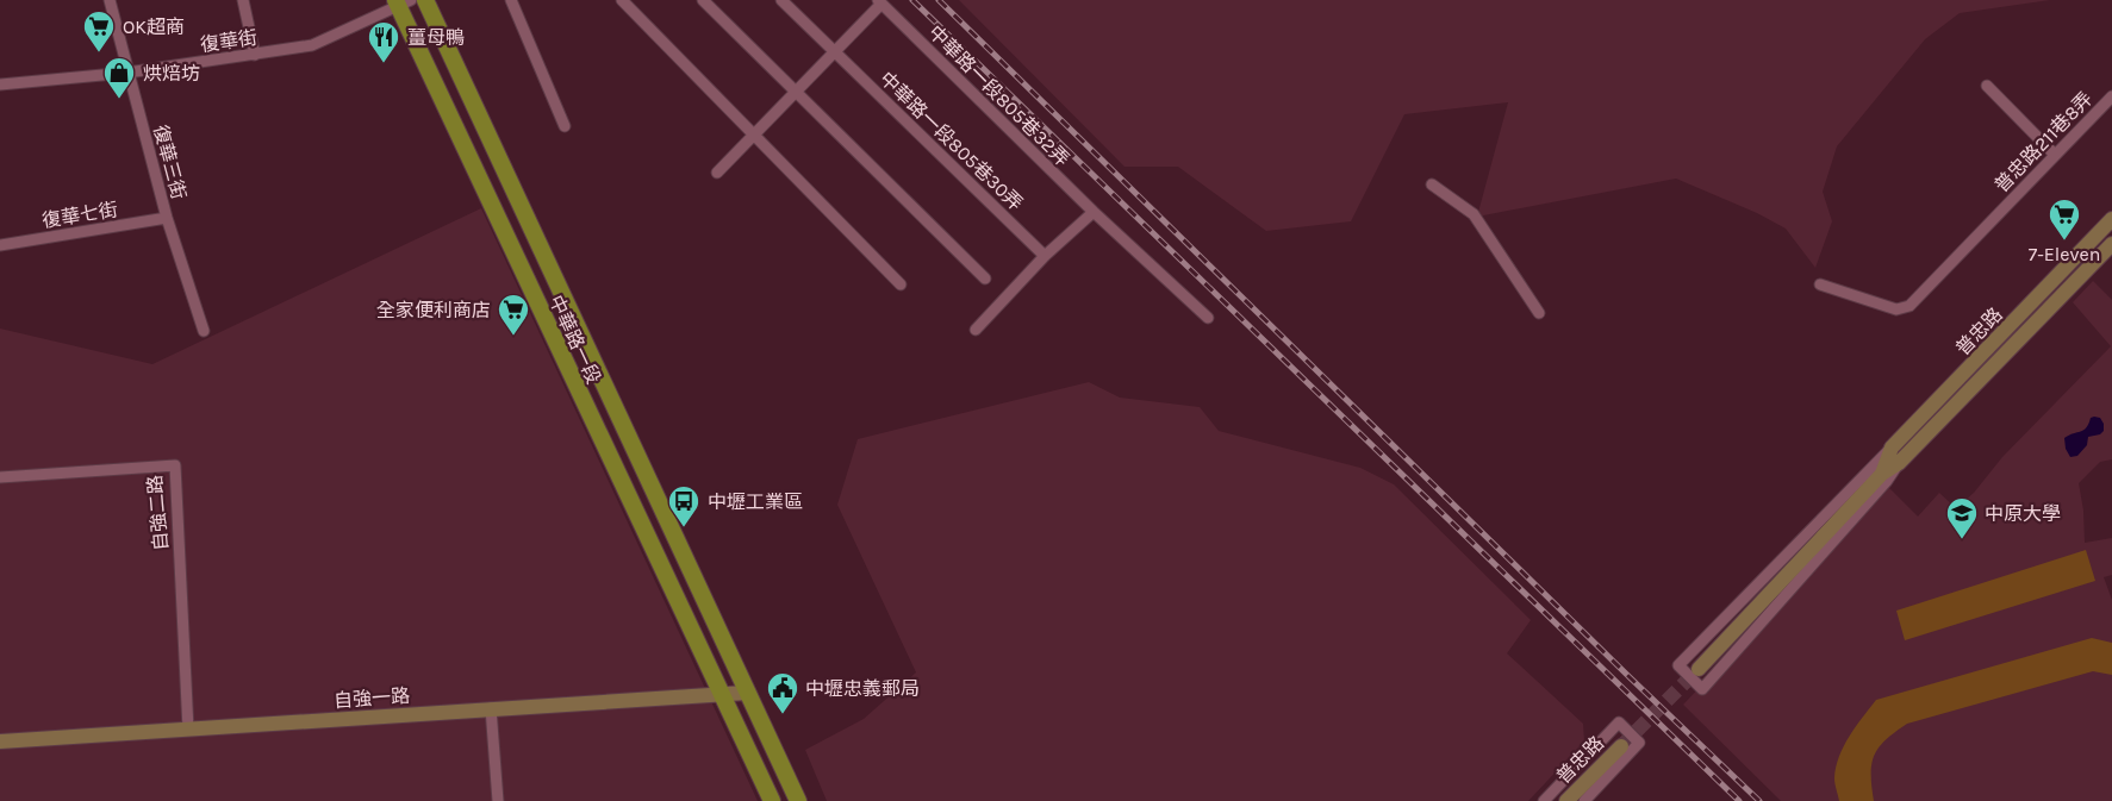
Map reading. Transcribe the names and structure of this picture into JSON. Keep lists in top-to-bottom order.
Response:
{
  "streets": {
    "main road": ["中華路一段"],
    "street": [
      "復華街",
      "中華路一段805巷32弄",
      "中華路一段805巷30弄",
      "普忠路211巷8弄",
      "復華三街",
      "復華七街",
      "普忠路",
      "自強二路",
      "自強一路"
    ]
  },
  "crossings": [
    ["復華街", "復華三街"],
    ["復華街", "中華路一段"],
    ["復華三街", "復華七街"],
    ["中華路一段", "自強一路"],
    ["自強二路", "自強一路"]
  ],
  "places": {
    "supermarket": ["OK超商", "7-Eleven", "全家便利商店"],
    "restaurant": ["薑母鴨"],
    "shop": ["烘焙坊"],
    "bus stop": ["中壢工業區"],
    "school or university": ["中原大學"],
    "public building": ["中壢忠義郵局"]
  }
}
